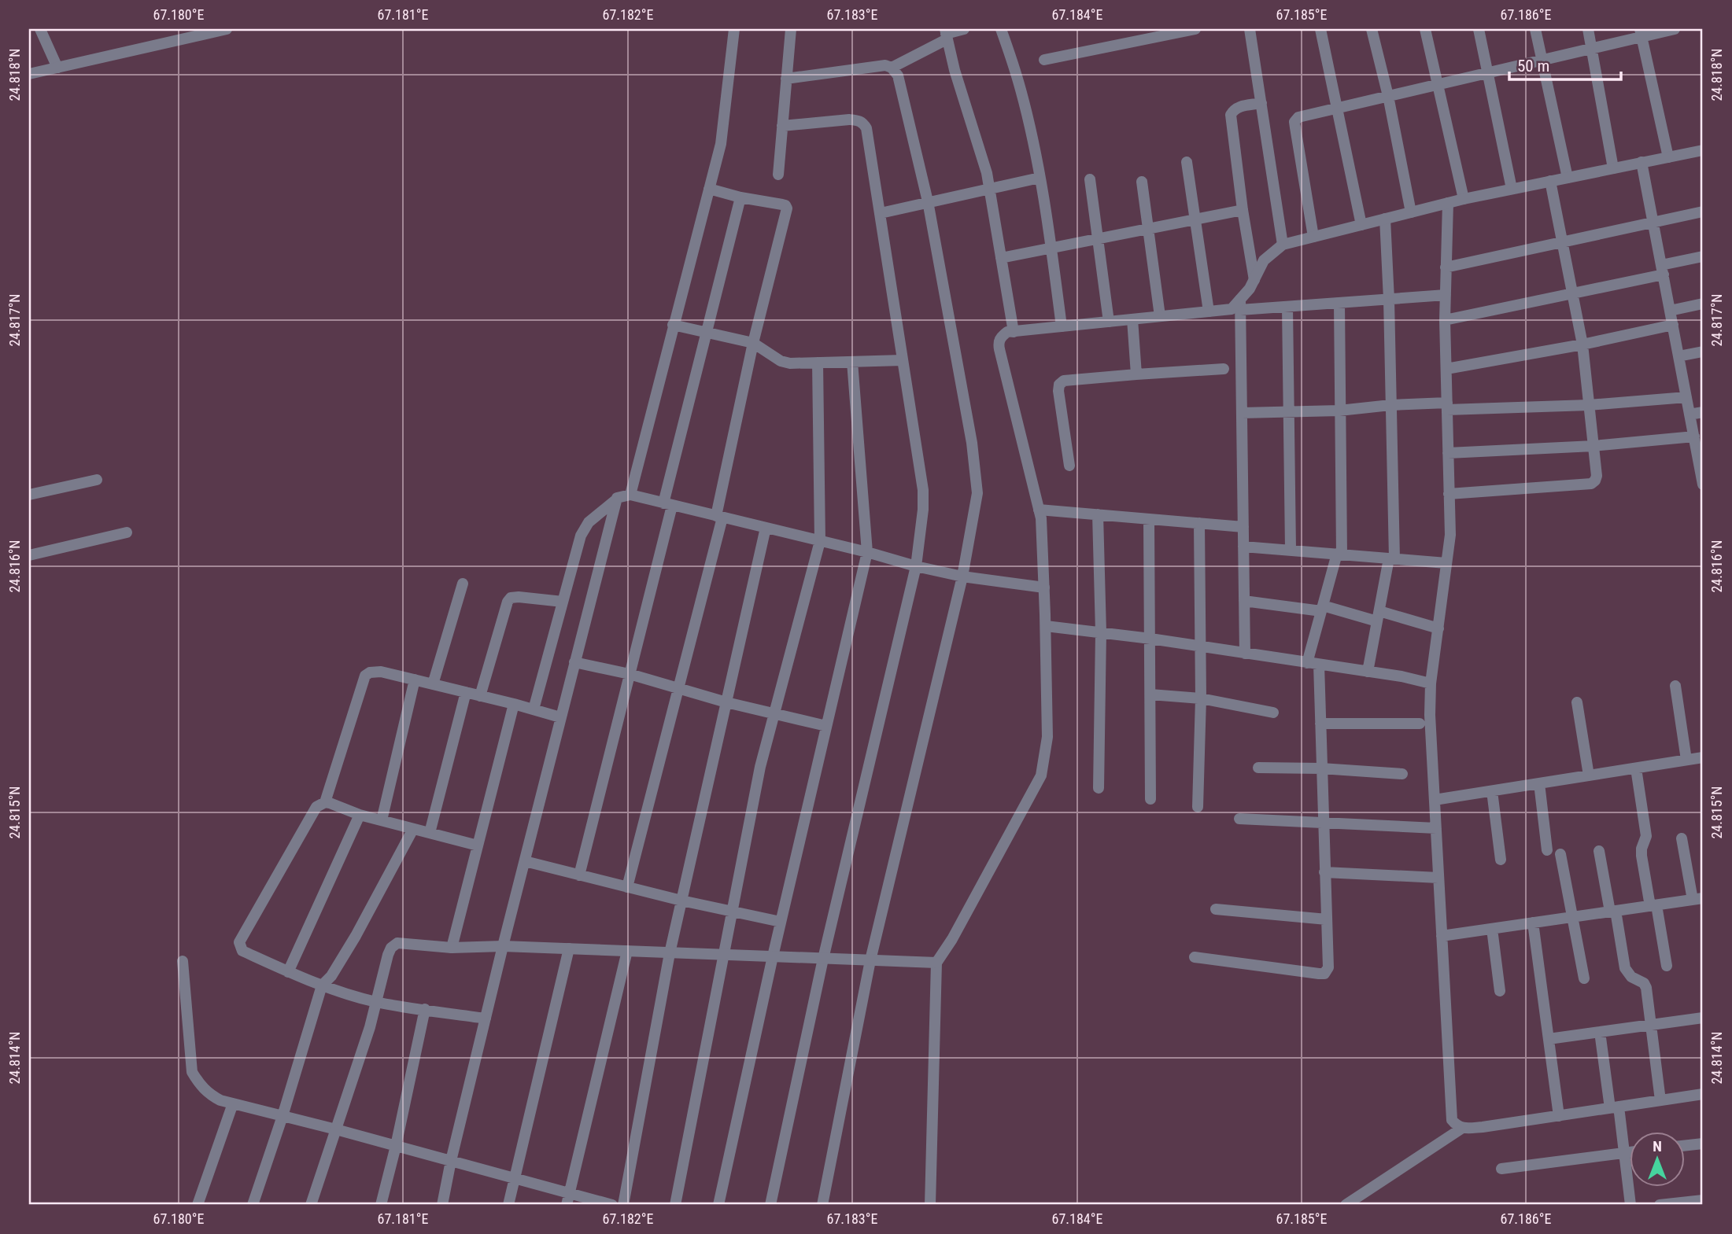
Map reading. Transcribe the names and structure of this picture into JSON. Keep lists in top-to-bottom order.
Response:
{
  "scale_bar": "50 m",
  "north": "top",
  "coordinates": [
    "67.180°E",
    "67.181°E",
    "67.182°E",
    "67.183°E",
    "67.184°E",
    "67.185°E",
    "67.186°E",
    "24.818°N",
    "24.817°N",
    "24.816°N",
    "24.815°N",
    "24.814°N"
  ]
}
